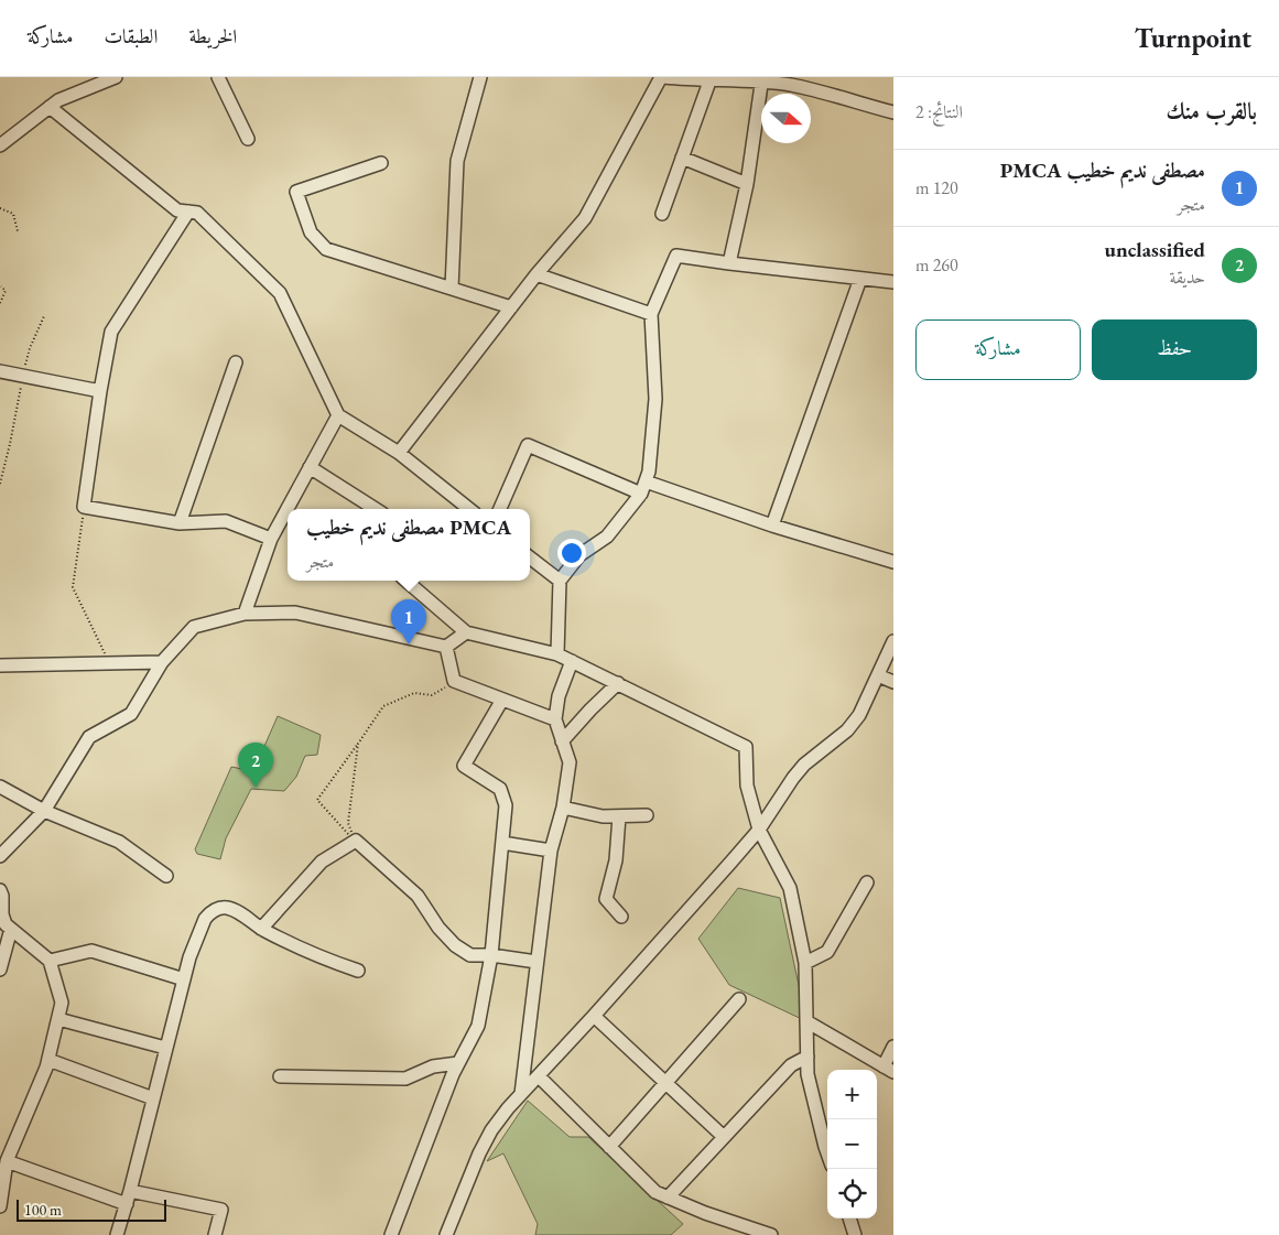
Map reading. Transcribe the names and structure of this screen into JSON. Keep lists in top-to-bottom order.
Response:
{
  "scale_bar": "100 m",
  "north": "right",
  "page": {
    "header": "Turnpoint",
    "nav": ["الخريطة", "الطبقات", "مشاركة"],
    "heading": ["بالقرب منك", "النتائج: 2"],
    "list": [
      {
        "mark": "1",
        "name": "مصطفى نديم خطيب PMCA",
        "note": "متجر",
        "value": "120 m"
      },
      {
        "mark": "2",
        "name": "unclassified",
        "note": "حديقة",
        "value": "260 m"
      }
    ],
    "buttons": ["حفظ", "مشاركة"],
    "popup": ["مصطفى نديم خطيب PMCA", "متجر"],
    "pins": ["1", "2"],
    "map_buttons": ["+", "−"],
    "scale": "100 m"
  }
}
